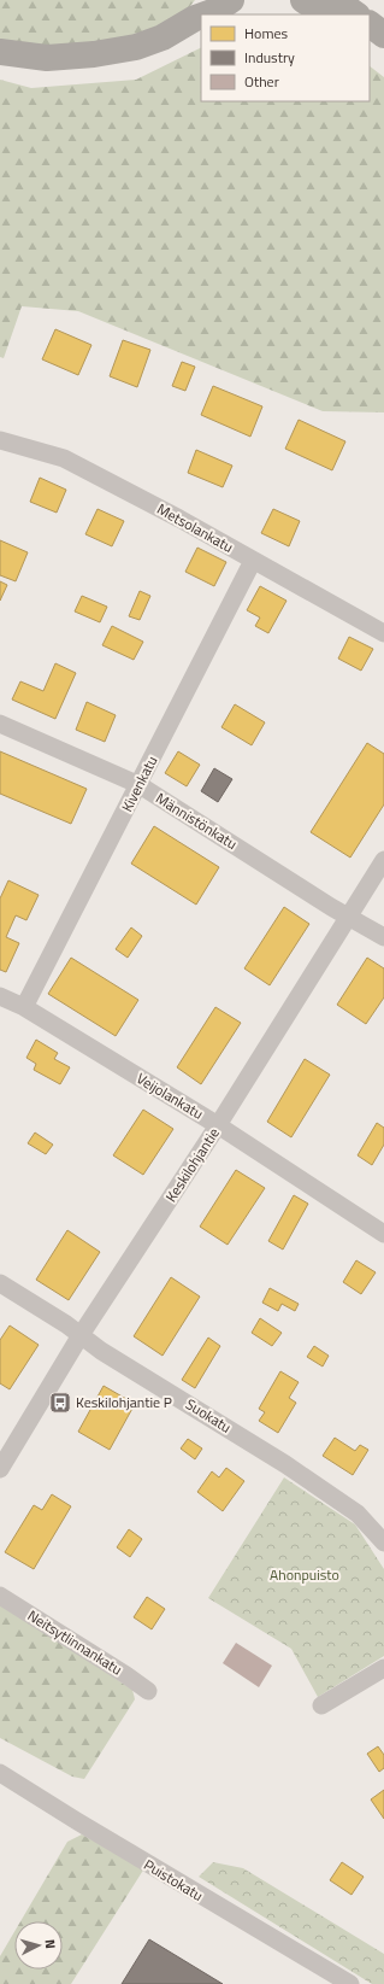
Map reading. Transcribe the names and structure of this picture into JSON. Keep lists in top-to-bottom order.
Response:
{
  "streets": {
    "street": [
      "Metsolankatu",
      "Kivenkatu",
      "Männistönkatu",
      "Veijolankatu",
      "Keskilohjantie",
      "Suokatu",
      "Neitsytlinnankatu",
      "Puistokatu"
    ]
  },
  "crossings": [
    ["Metsolankatu", "Kivenkatu"],
    ["Kivenkatu", "Männistönkatu"],
    ["Kivenkatu", "Veijolankatu"],
    ["Männistönkatu", "Keskilohjantie"],
    ["Veijolankatu", "Keskilohjantie"],
    ["Keskilohjantie", "Suokatu"]
  ],
  "parks": ["Ahonpuisto"],
  "places": {
    "bus stop": ["Keskilohjantie P"]
  },
  "legend": ["Homes", "Industry", "Other"],
  "north": "right"
}
